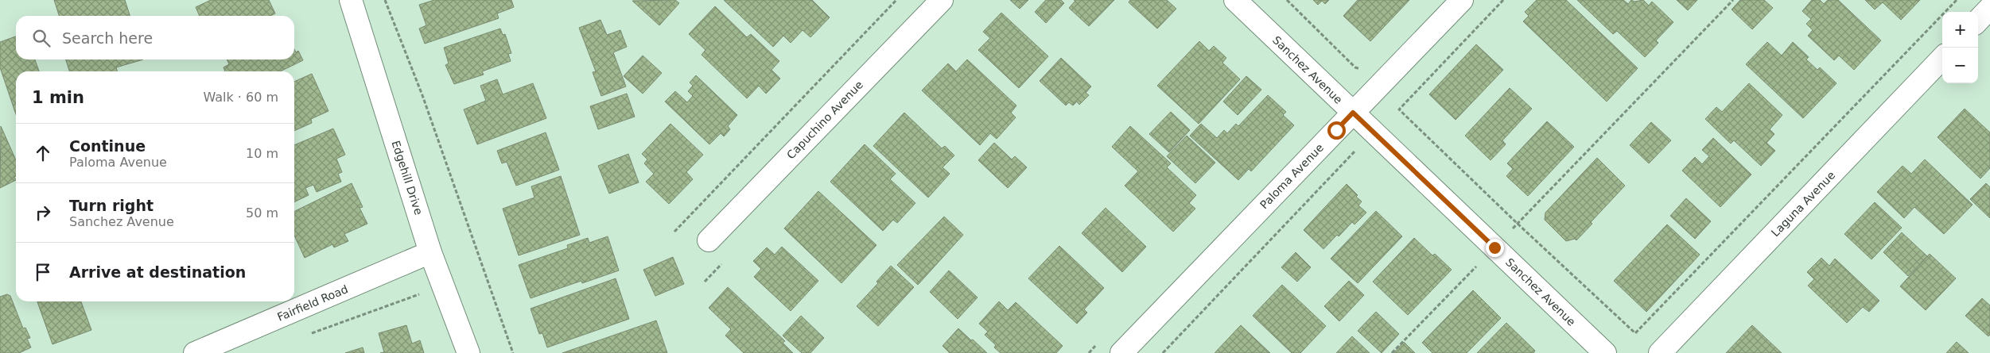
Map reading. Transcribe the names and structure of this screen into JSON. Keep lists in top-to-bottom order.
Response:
{
  "streets": {
    "street": [
      "Sanchez Avenue",
      "Capuchino Avenue",
      "Paloma Avenue",
      "Edgehill Drive",
      "Laguna Avenue",
      "Fairfield Road"
    ]
  },
  "crossings": [
    ["Sanchez Avenue", "Paloma Avenue"],
    ["Edgehill Drive", "Fairfield Road"]
  ],
  "page": {
    "map_buttons": ["+", "−"],
    "search": "Search here",
    "heading": ["1 min", "Walk · 60 m"],
    "list": [
      ["Continue", "Paloma Avenue", "10 m"],
      ["Turn right", "Sanchez Avenue", "50 m"],
      "Arrive at destination"
    ]
  }
}
